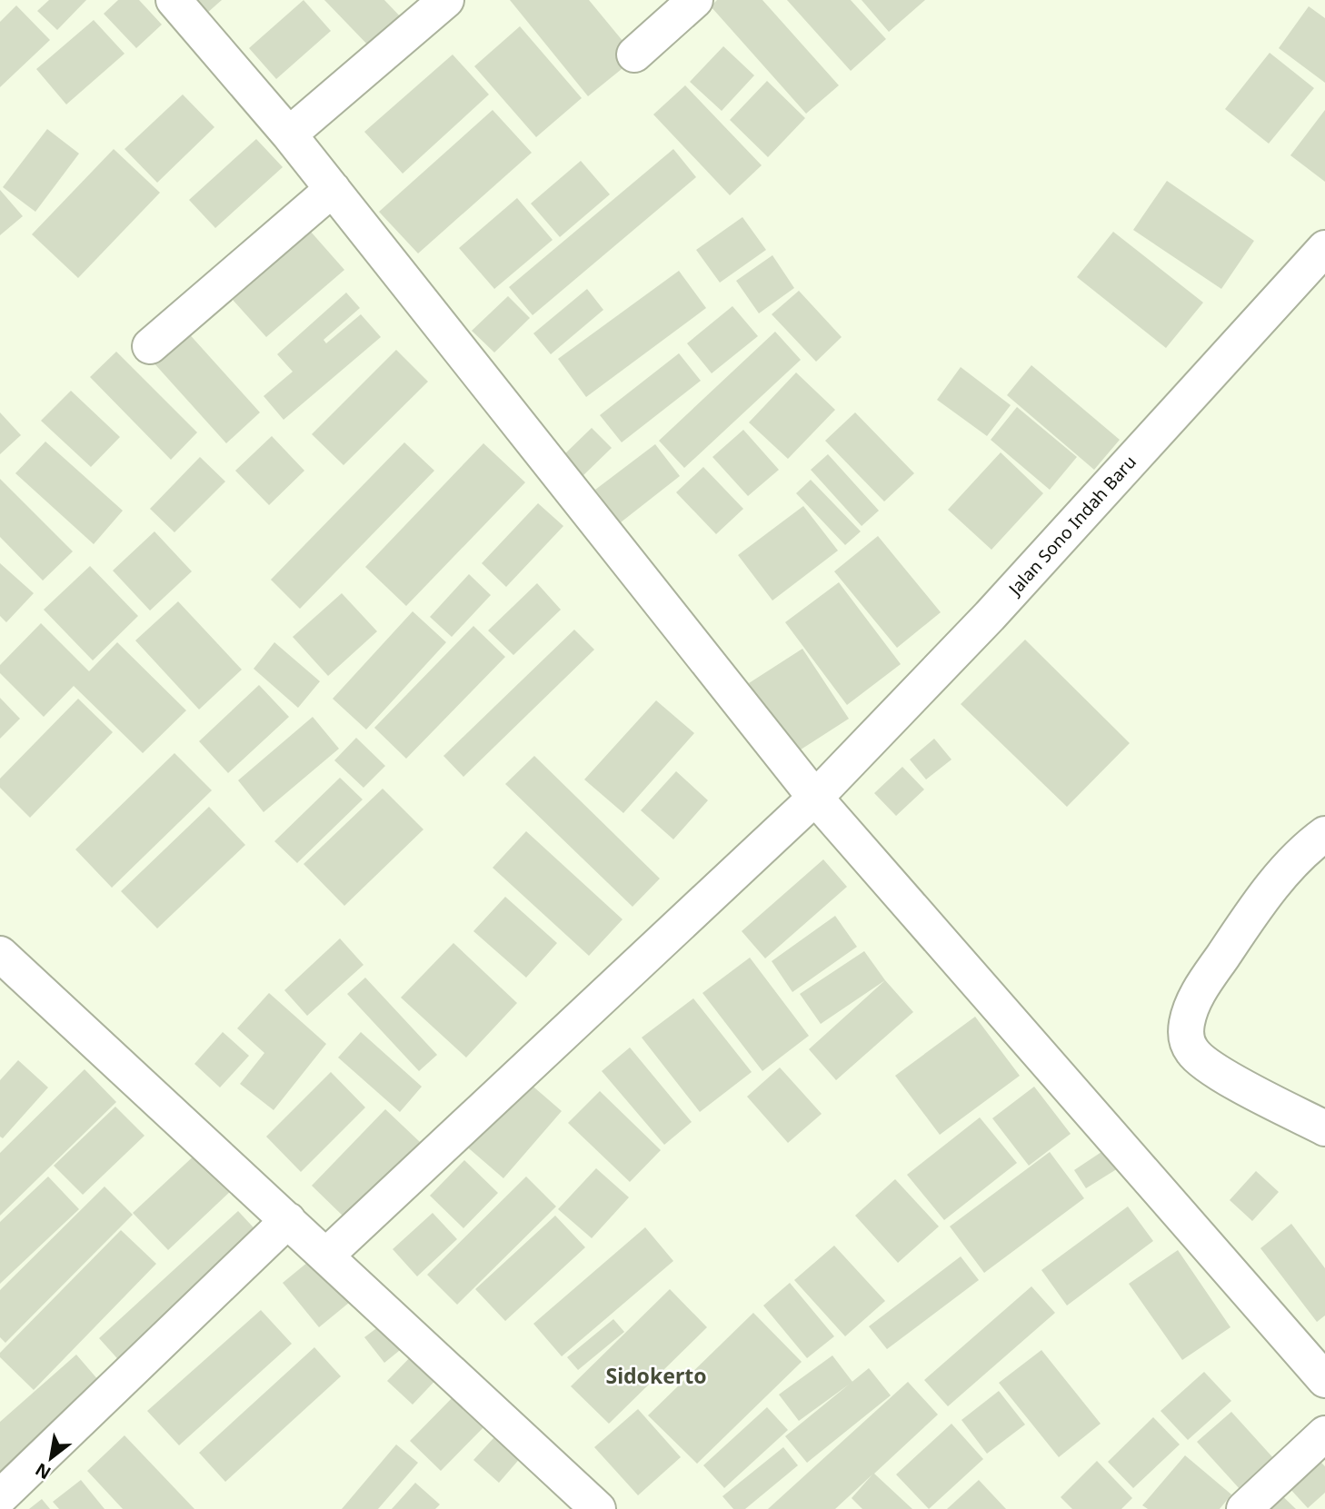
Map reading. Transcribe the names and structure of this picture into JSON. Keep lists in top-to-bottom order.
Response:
{
  "streets": {
    "street": ["Jalan Sono Indah Baru"]
  },
  "districts": ["Sidokerto"],
  "north": "bottom left"
}
